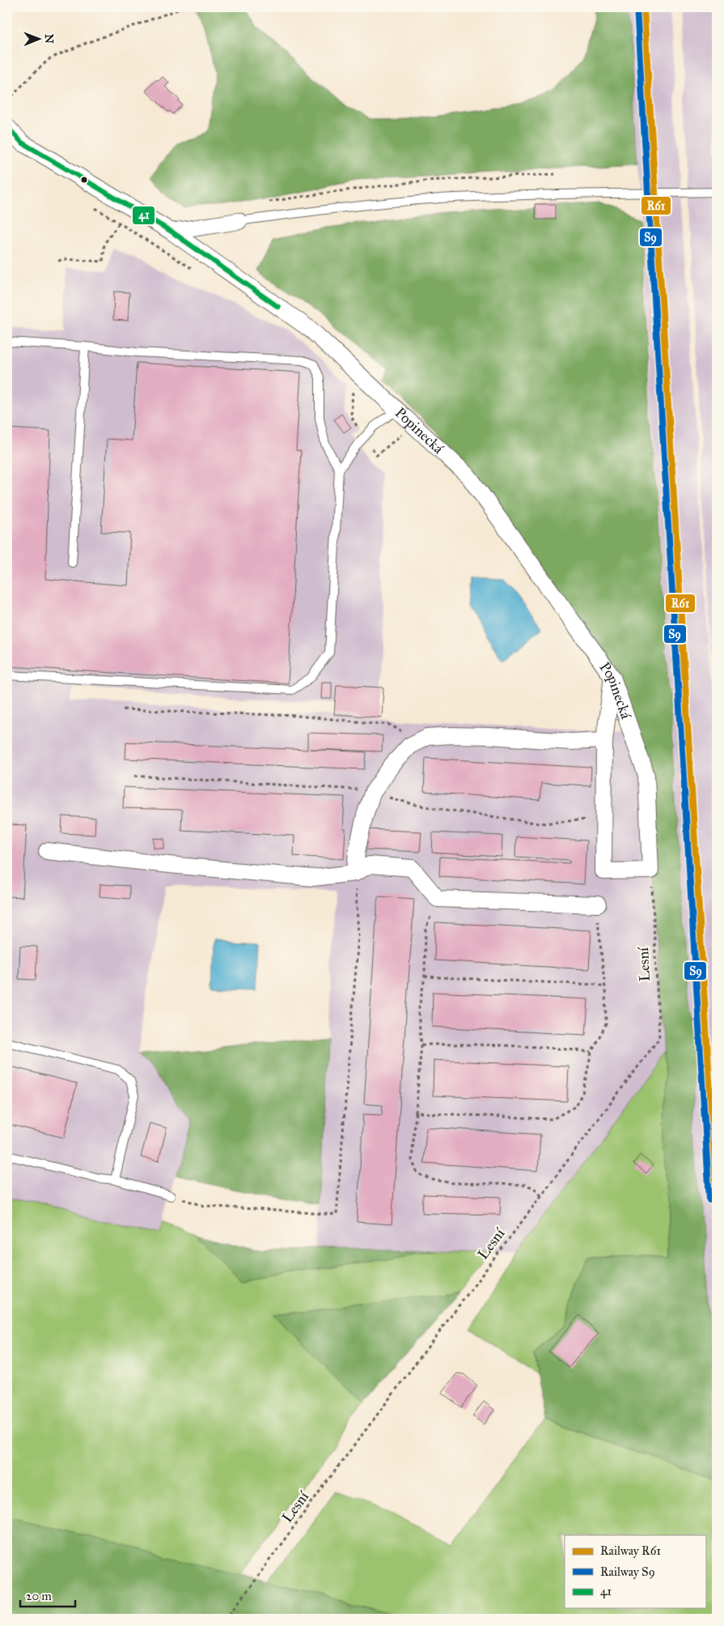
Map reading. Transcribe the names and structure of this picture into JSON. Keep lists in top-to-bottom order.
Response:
{
  "streets": {
    "street": ["Popinecká"],
    "path": ["Lesní"]
  },
  "crossings": [
    ["Popinecká", "Lesní"]
  ],
  "lines": ["rail line R61", "rail line S9", "transit line 41"],
  "legend": ["Railway R61", "Railway S9", "41"],
  "scale_bar": "20 m",
  "north": "right"
}
